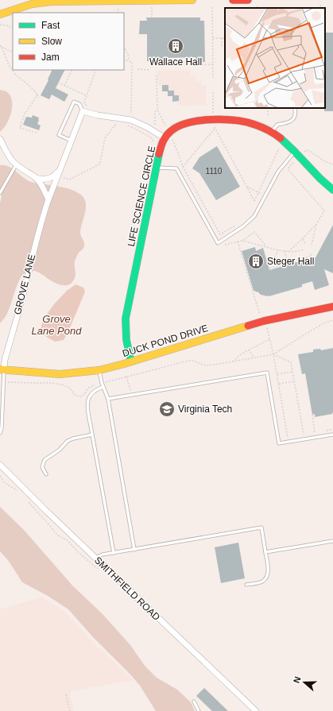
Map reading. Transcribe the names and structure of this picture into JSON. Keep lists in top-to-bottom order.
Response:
{
  "streets": {
    "street": [
      "LIFE SCIENCE CIRCLE",
      "GROVE LANE",
      "DUCK POND DRIVE",
      "SMITHFIELD ROAD"
    ]
  },
  "crossings": [
    ["LIFE SCIENCE CIRCLE", "DUCK POND DRIVE"],
    ["GROVE LANE", "DUCK POND DRIVE"]
  ],
  "water": ["Grove Lane Pond"],
  "places": {
    "building": ["Wallace Hall", "Steger Hall"],
    "school or university": ["Virginia Tech"]
  },
  "house_numbers": ["1110"],
  "legend": ["Fast", "Slow", "Jam"],
  "north": "left"
}
